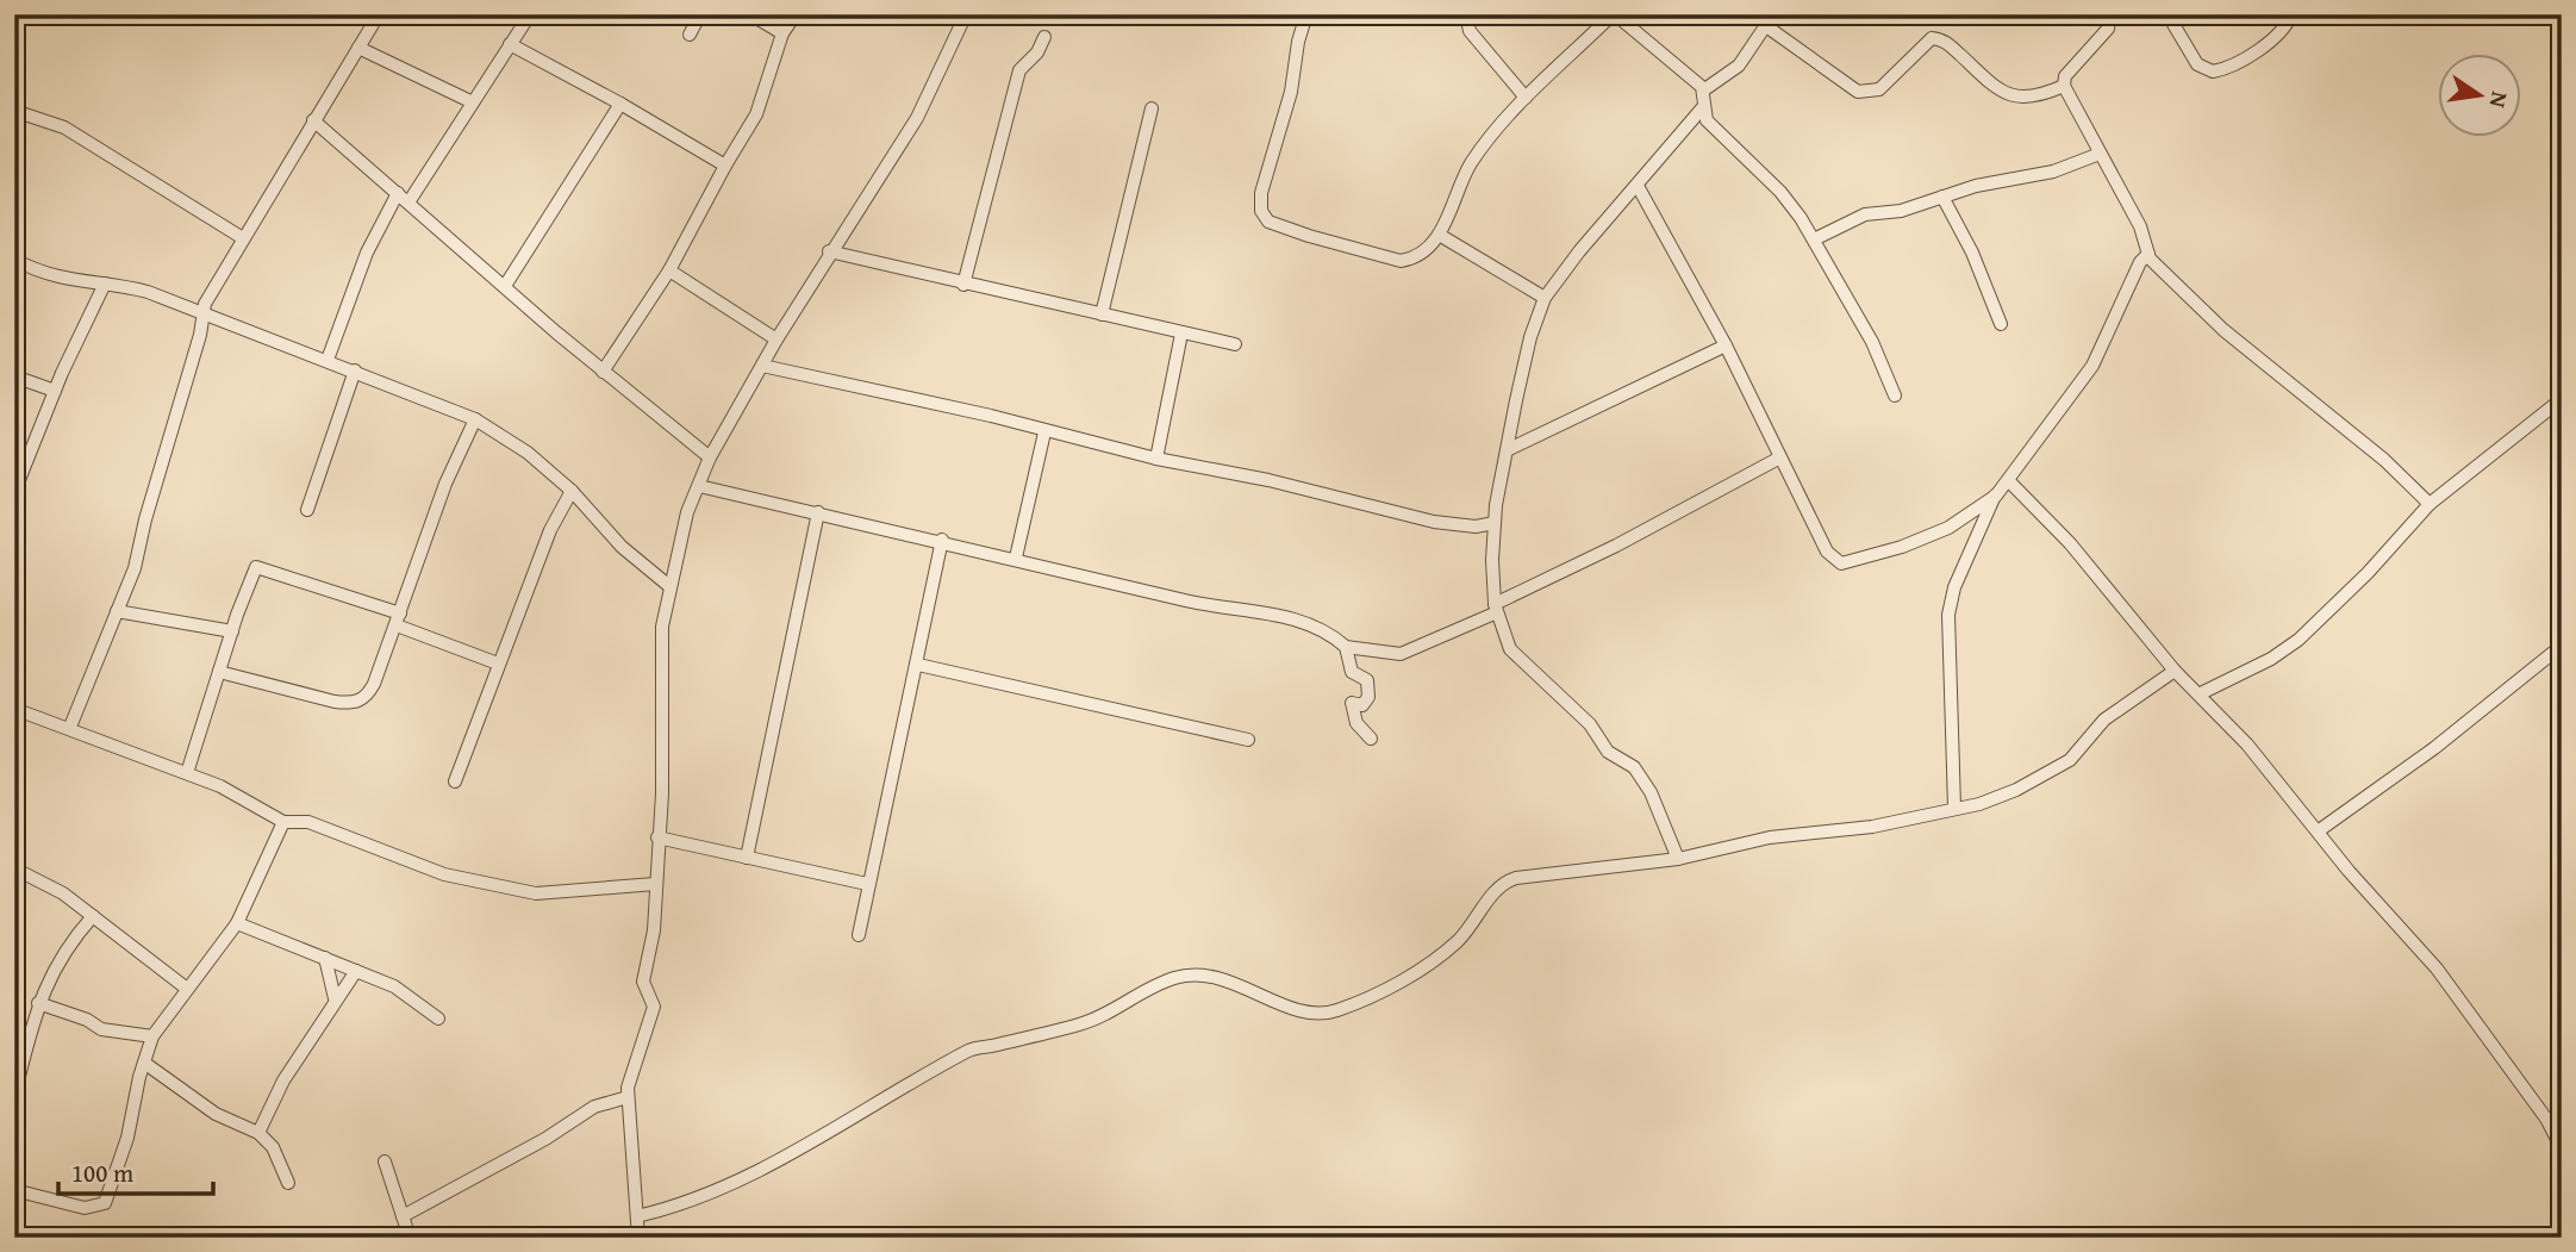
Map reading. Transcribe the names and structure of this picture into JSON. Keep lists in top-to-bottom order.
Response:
{
  "scale_bar": "100 m",
  "north": "right"
}
